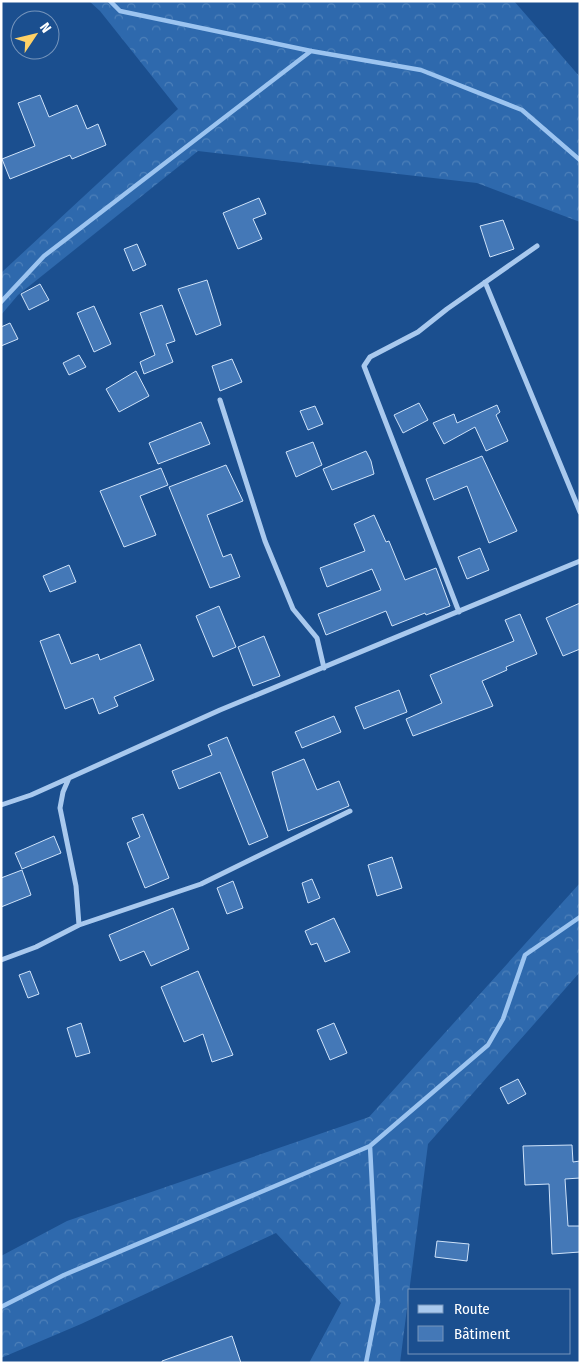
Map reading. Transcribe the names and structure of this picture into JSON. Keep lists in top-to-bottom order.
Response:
{
  "legend": ["Route", "Bâtiment"],
  "north": "top right"
}
